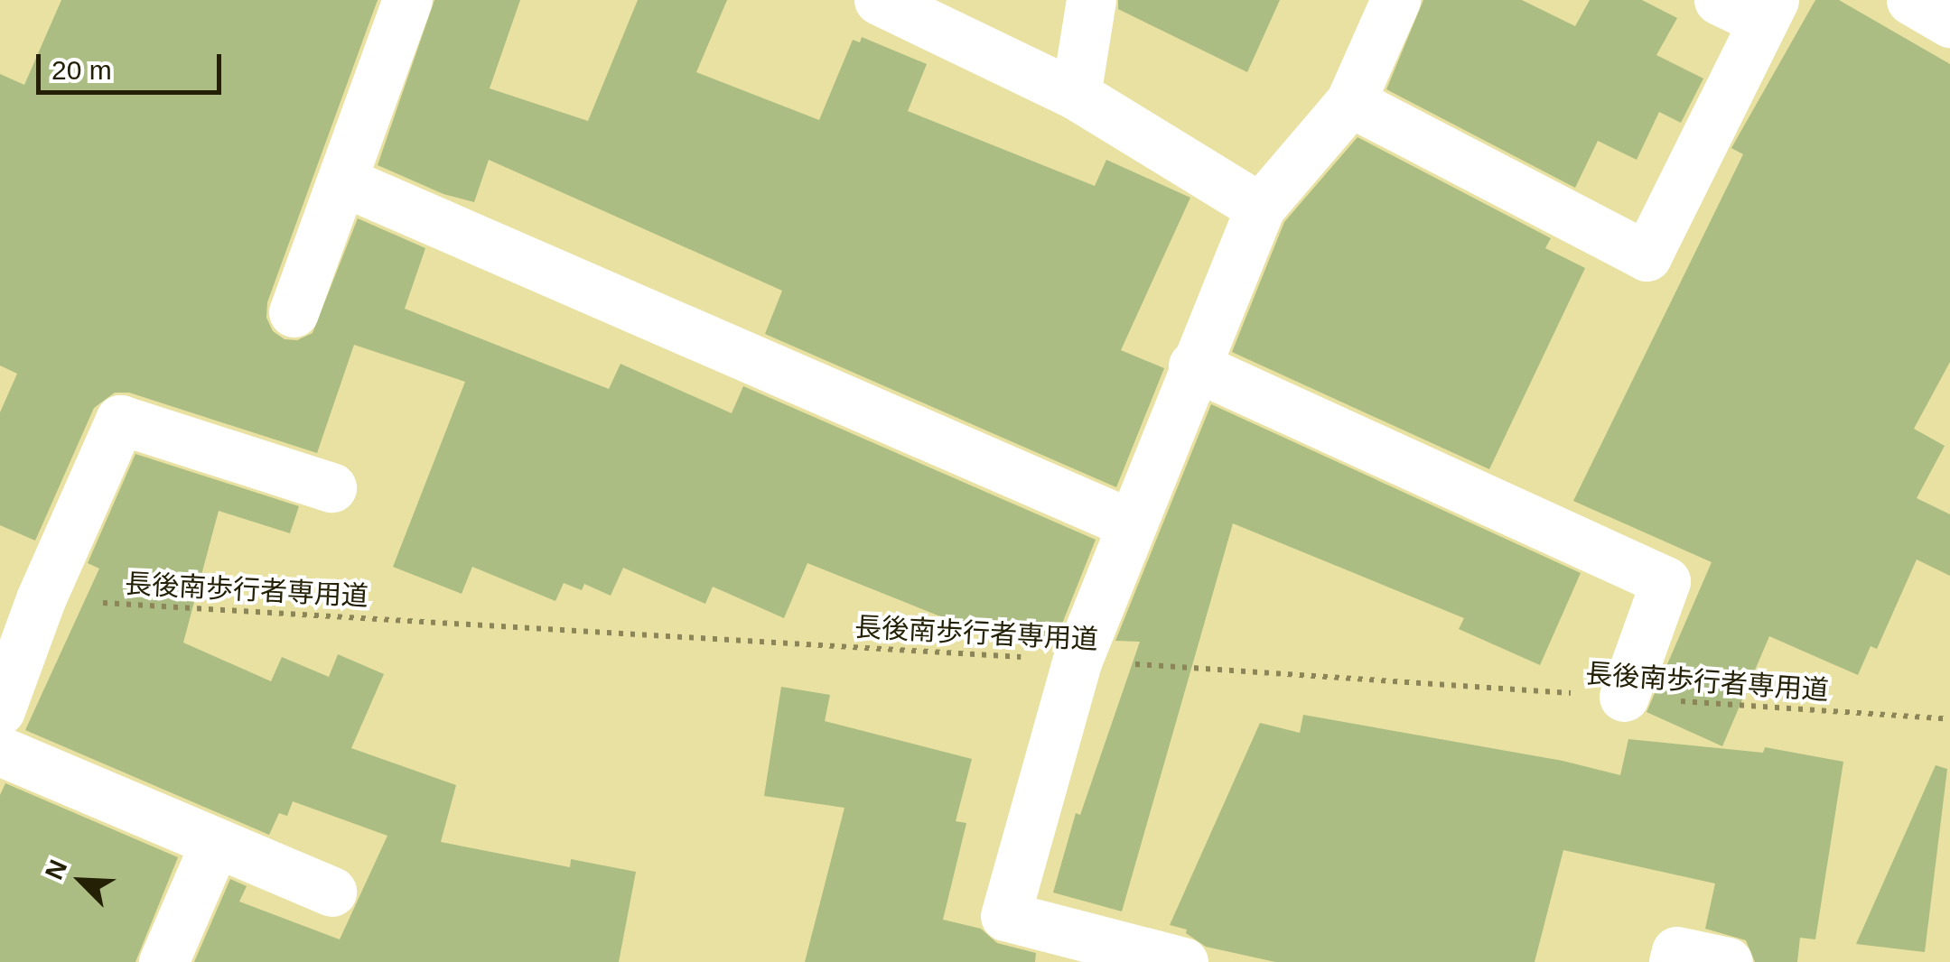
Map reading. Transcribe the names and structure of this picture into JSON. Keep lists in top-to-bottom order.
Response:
{
  "streets": {
    "path": ["長後南歩行者専用道"]
  },
  "scale_bar": "20 m",
  "north": "top left"
}
